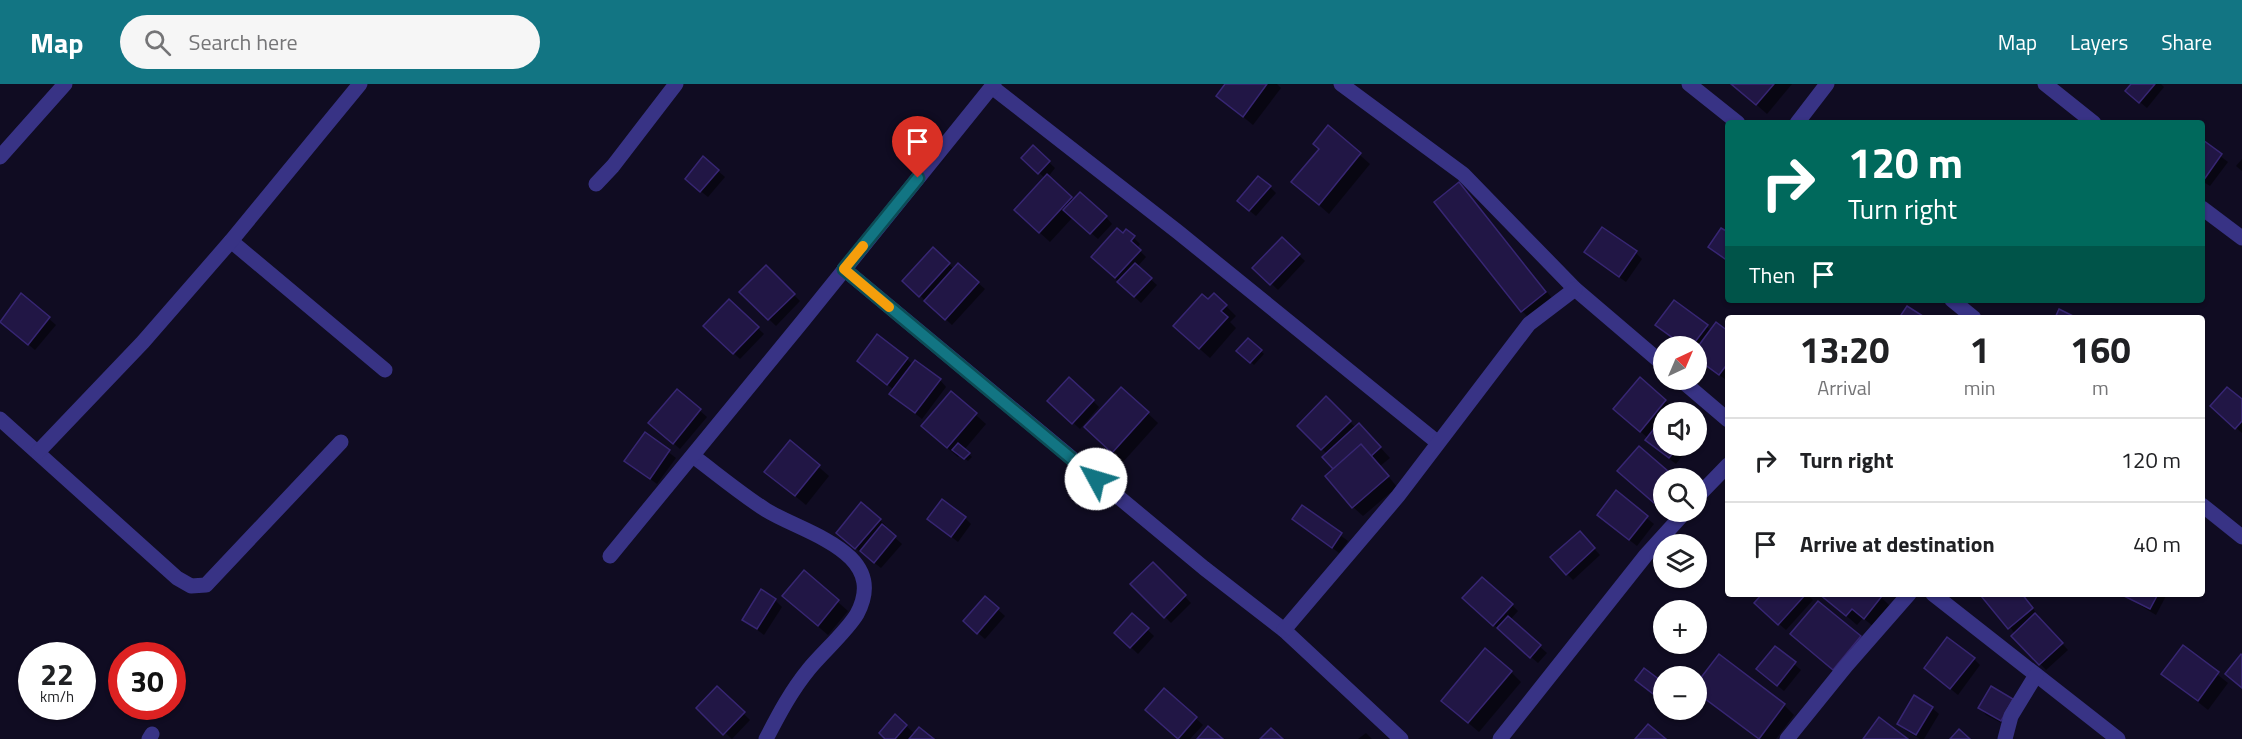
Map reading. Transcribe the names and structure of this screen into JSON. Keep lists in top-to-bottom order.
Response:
{
  "north": "top right",
  "page": {
    "header": "Map",
    "search": "Search here",
    "nav": ["Map", "Layers", "Share"],
    "turn": ["120 m", "Turn right"],
    "then": "Then",
    "eta": [
      "13:20",
      "Arrival",
      "1",
      "min",
      "160",
      "m"
    ],
    "map_buttons": ["+", "−"],
    "list": [
      {
        "name": "Turn right",
        "value": "120 m"
      },
      {
        "name": "Arrive at destination",
        "value": "40 m"
      }
    ],
    "speed": "22 km/h",
    "limit": "30"
  }
}
